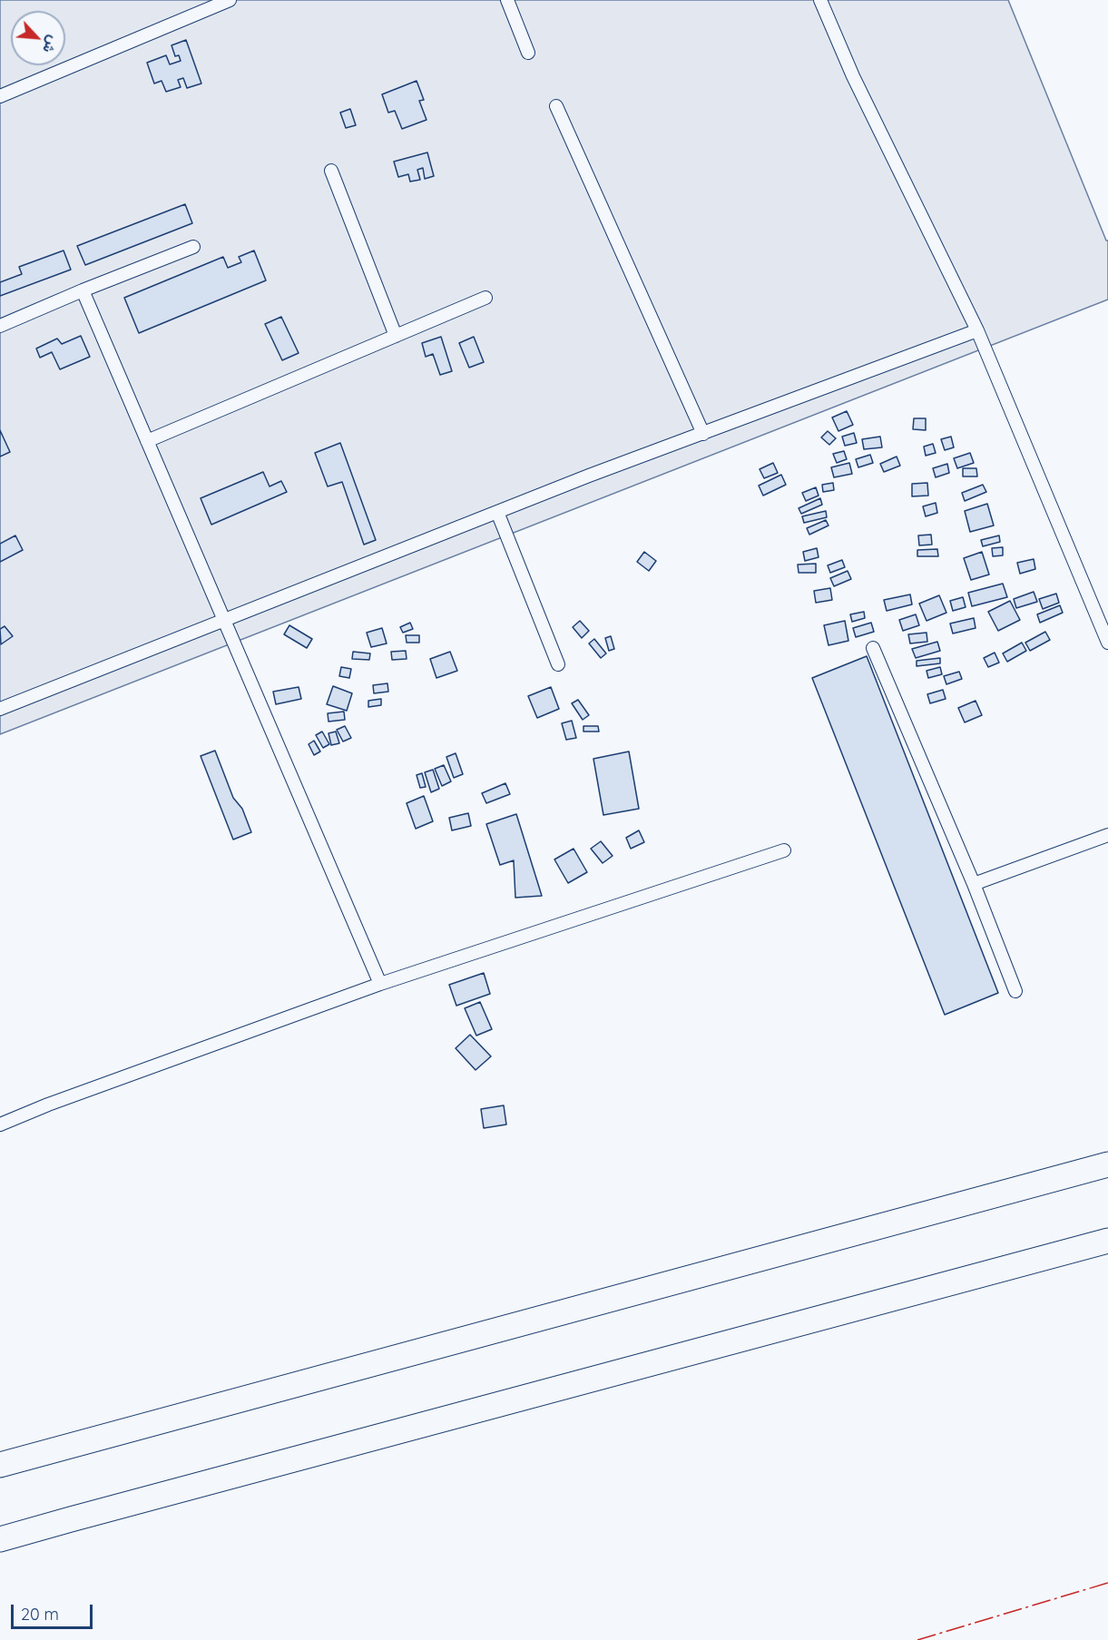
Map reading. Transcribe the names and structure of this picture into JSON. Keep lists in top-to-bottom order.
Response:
{
  "scale_bar": "20 m",
  "north": "bottom right"
}
